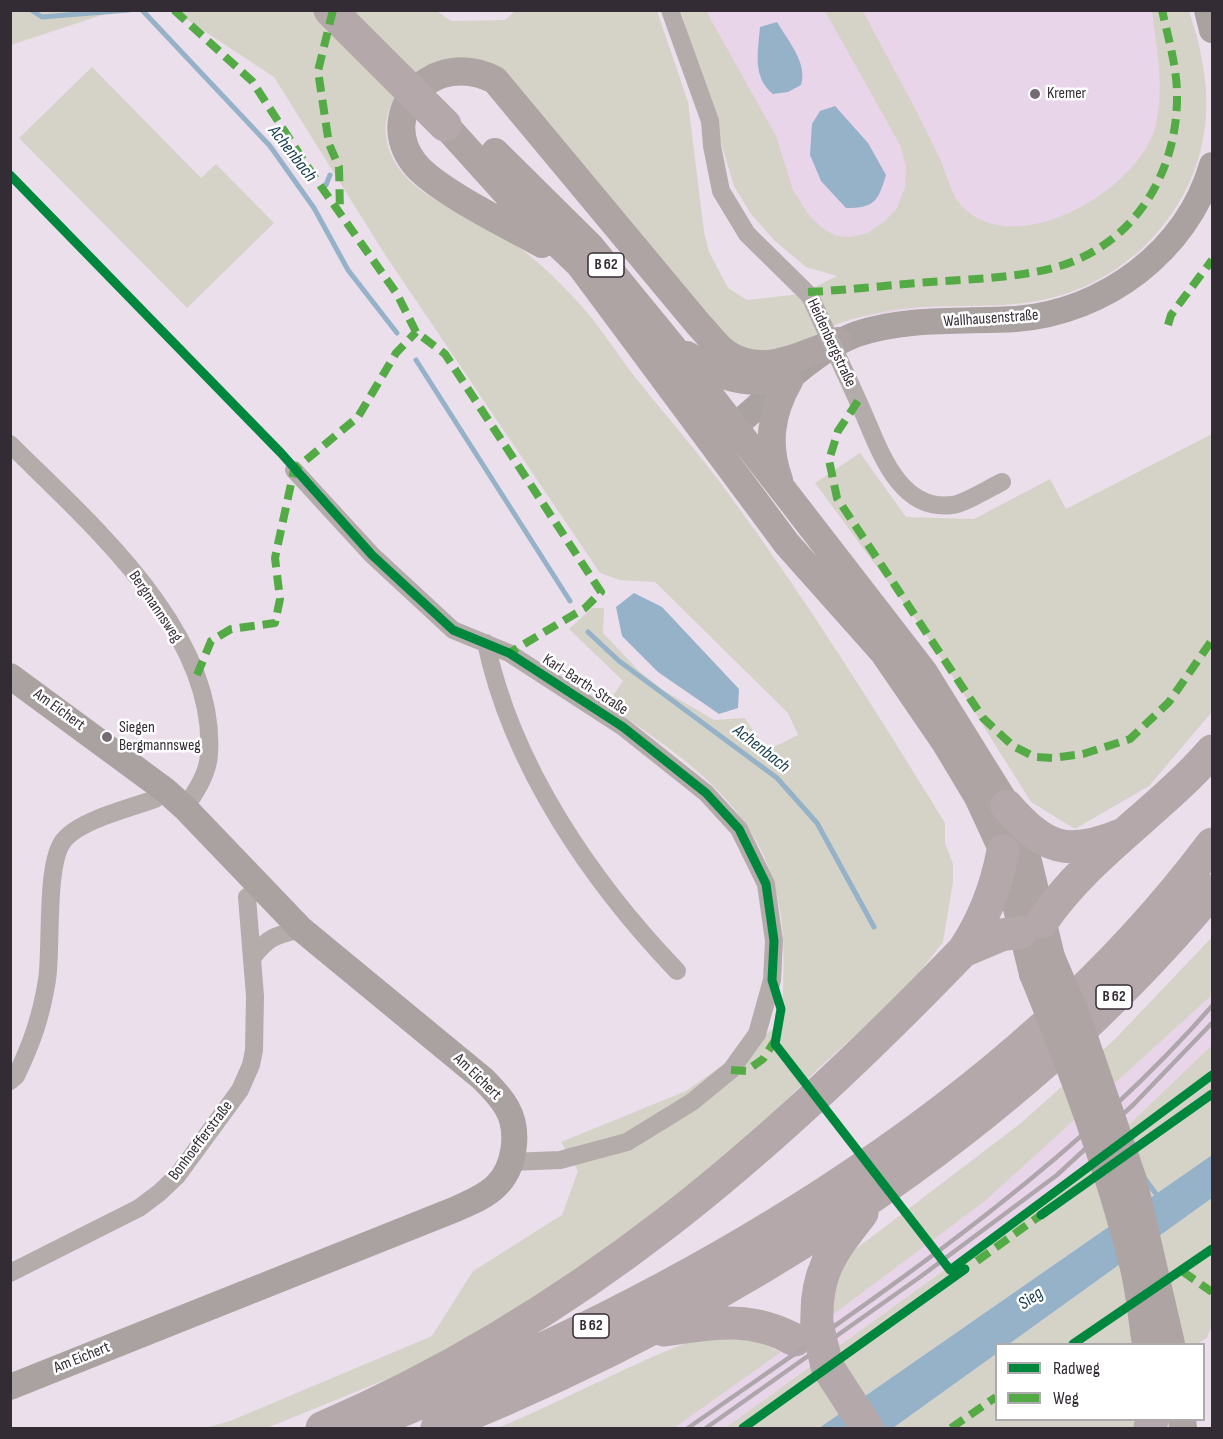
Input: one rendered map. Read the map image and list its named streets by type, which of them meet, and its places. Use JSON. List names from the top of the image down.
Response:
{
  "streets": {
    "highway": ["B 62"],
    "street": [
      "Wallhausenstraße",
      "Heidenbergstraße",
      "Bergmannsweg",
      "Karl-Barth-Straße",
      "Am Eichert",
      "Bonhoefferstraße"
    ]
  },
  "crossings": [
    ["B 62", "Wallhausenstraße"],
    ["Bergmannsweg", "Am Eichert"],
    ["Karl-Barth-Straße", "Am Eichert"],
    ["Am Eichert", "Bonhoefferstraße"]
  ],
  "water": ["Achenbach", "Sieg"],
  "places": ["Kremer", "Siegen Bergmannsweg"],
  "legend": ["Radweg", "Weg"]
}
